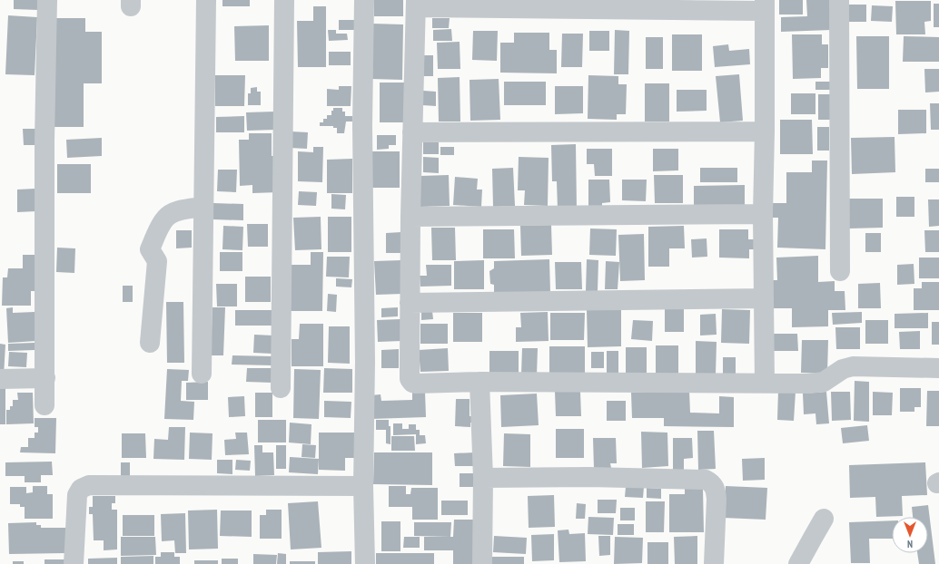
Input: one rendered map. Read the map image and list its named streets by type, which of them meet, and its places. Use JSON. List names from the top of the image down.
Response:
{
  "north": "bottom"
}
